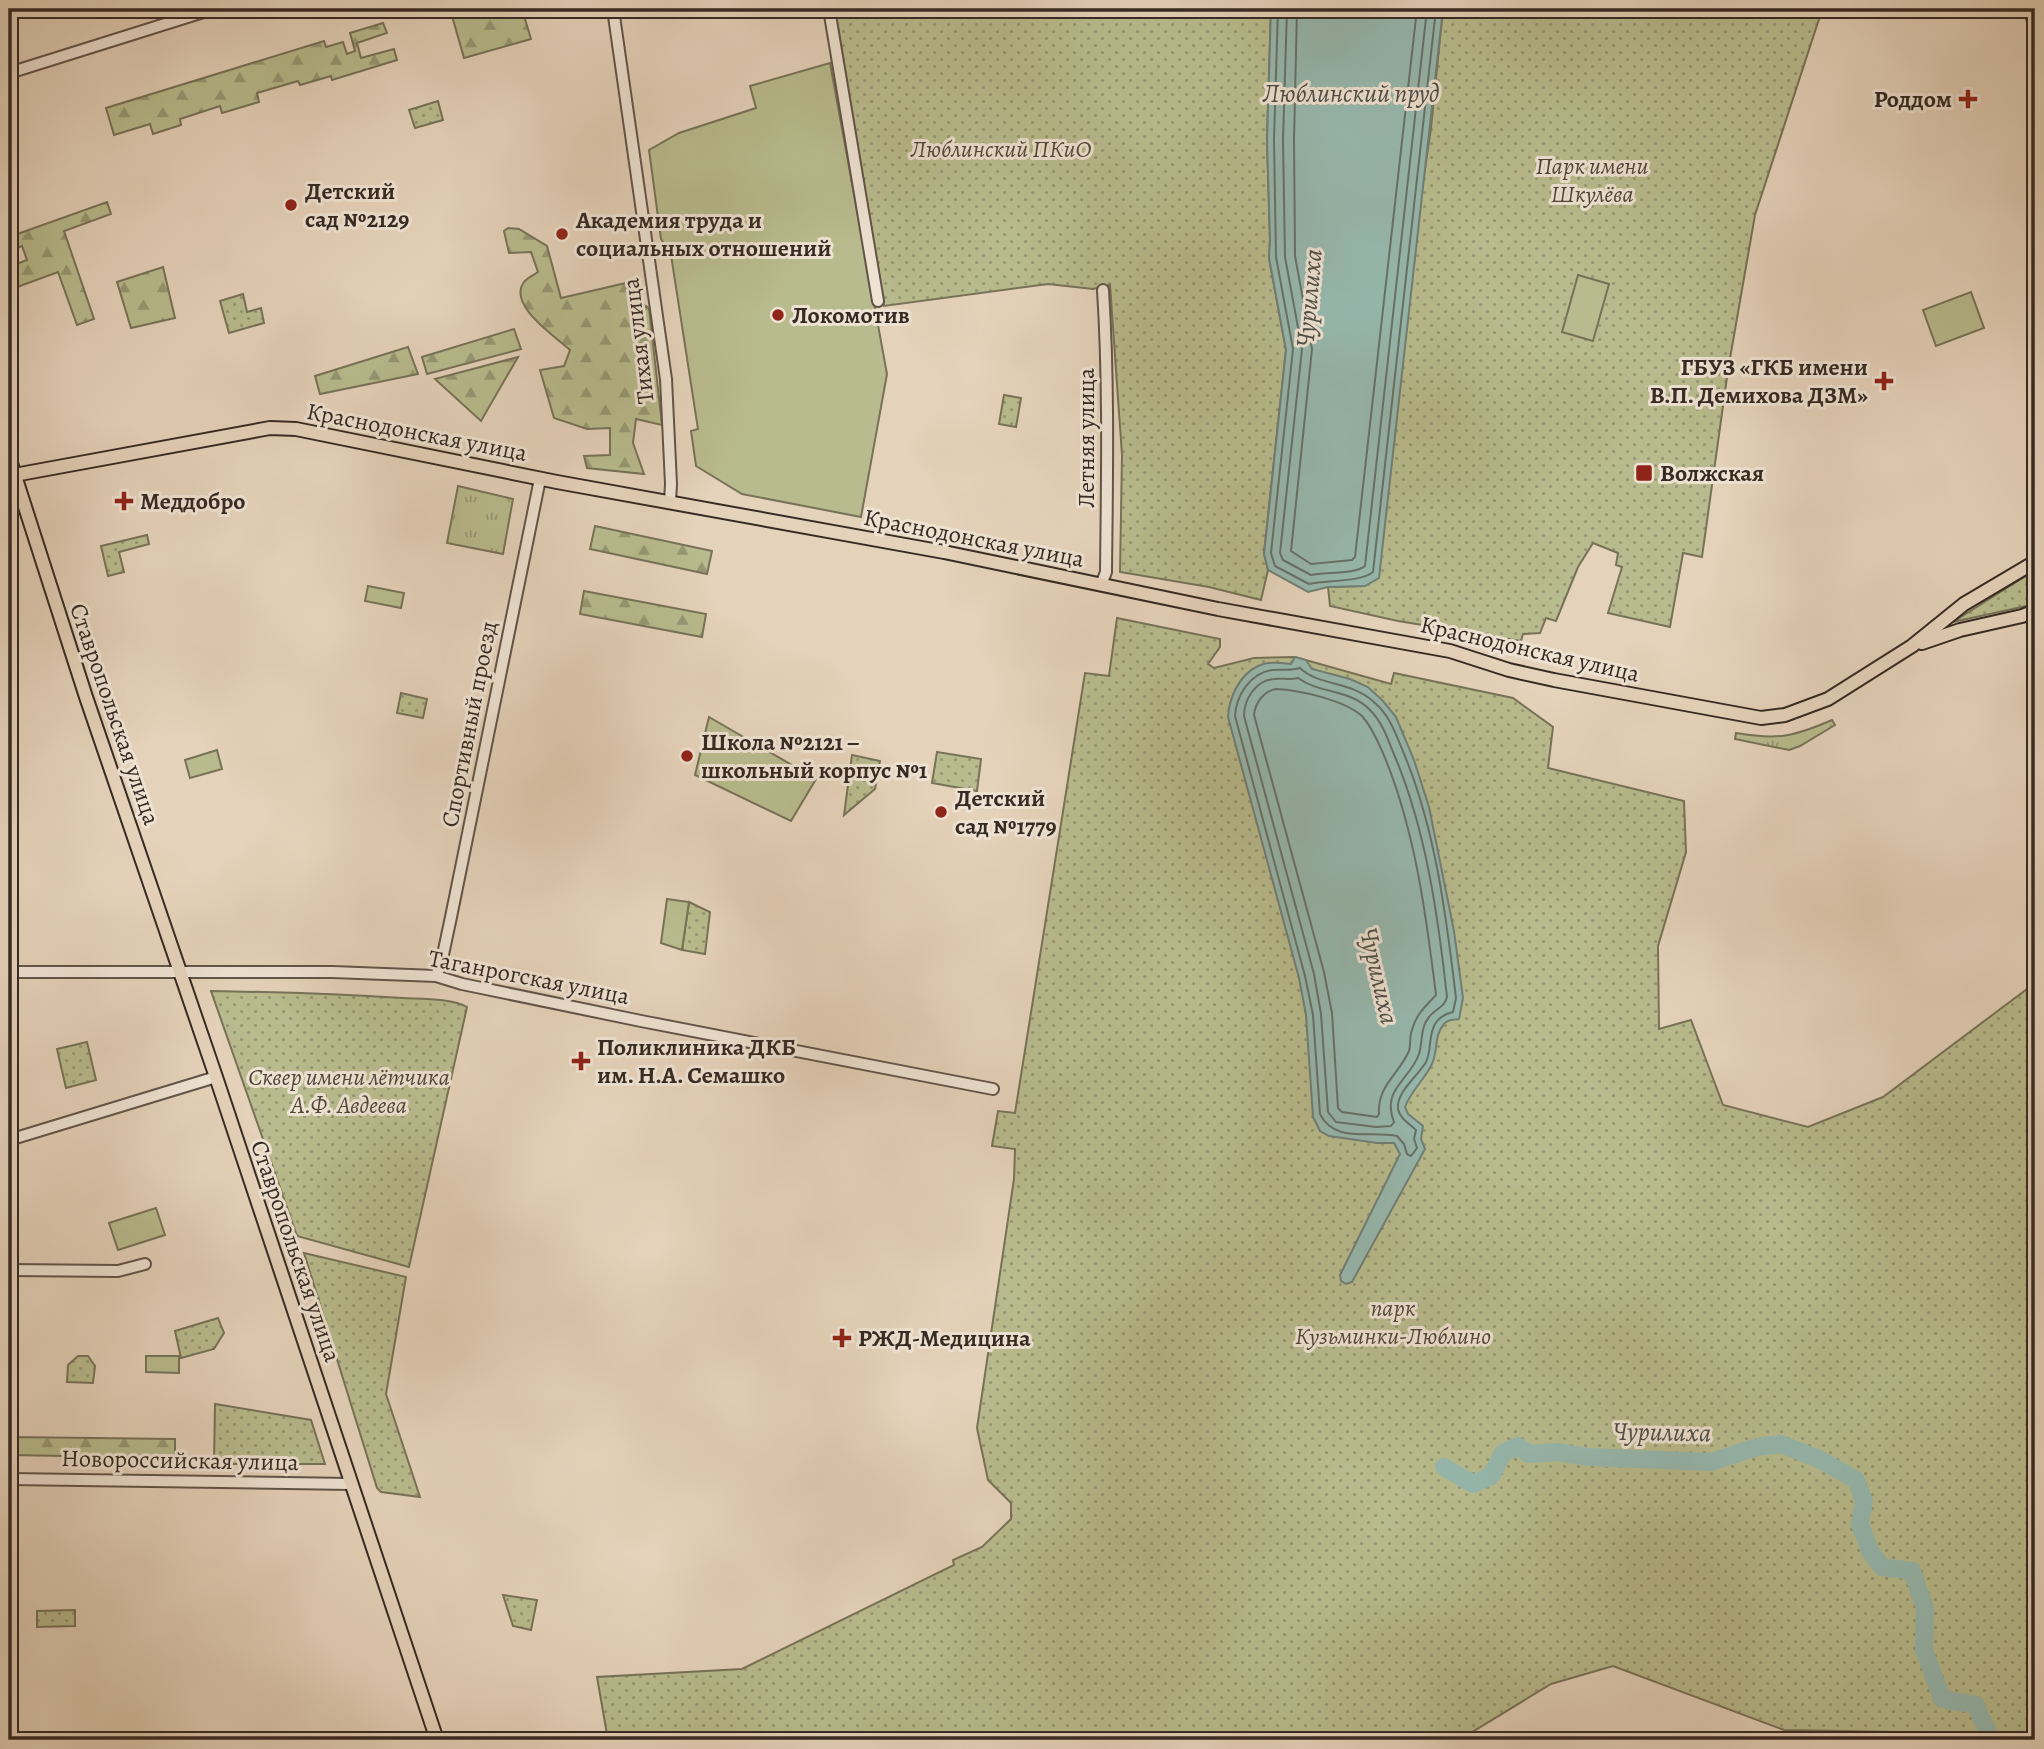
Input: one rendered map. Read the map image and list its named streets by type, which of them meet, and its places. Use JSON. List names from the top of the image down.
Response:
{
  "streets": {
    "main road": ["Краснодонская улица", "Ставропольская улица"],
    "street": [
      "Тихая улица",
      "Летняя улица",
      "Спортивный проезд",
      "Таганрогская улица",
      "Новороссийская улица"
    ]
  },
  "crossings": [
    ["Тихая улица", "Краснодонская улица"],
    ["Краснодонская улица", "Летняя улица"],
    ["Краснодонская улица", "Ставропольская улица"],
    ["Краснодонская улица", "Спортивный проезд"],
    ["Ставропольская улица", "Таганрогская улица"],
    ["Ставропольская улица", "Новороссийская улица"],
    ["Спортивный проезд", "Таганрогская улица"]
  ],
  "water": ["Люблинский пруд", "Чурилиха"],
  "parks": [
    "Люблинский ПКиО",
    "Парк имени Шкулёва",
    "Сквер имени лётчика А.Ф. Авдеева",
    "парк Кузьминки-Люблино"
  ],
  "places": {
    "health": [
      "Роддом",
      "ГБУЗ «ГКБ имени В.П. Демихова ДЗМ»",
      "Меддобро",
      "Поликлиника ДКБ им. Н.А. Семашко",
      "РЖД-Медицина"
    ],
    "other": [
      "Детский сад №2129",
      "Академия труда и социальных отношений",
      "Локомотив",
      "Школа №2121 – школьный корпус №1",
      "Детский сад №1779"
    ],
    "transit": ["Волжская"]
  }
}
